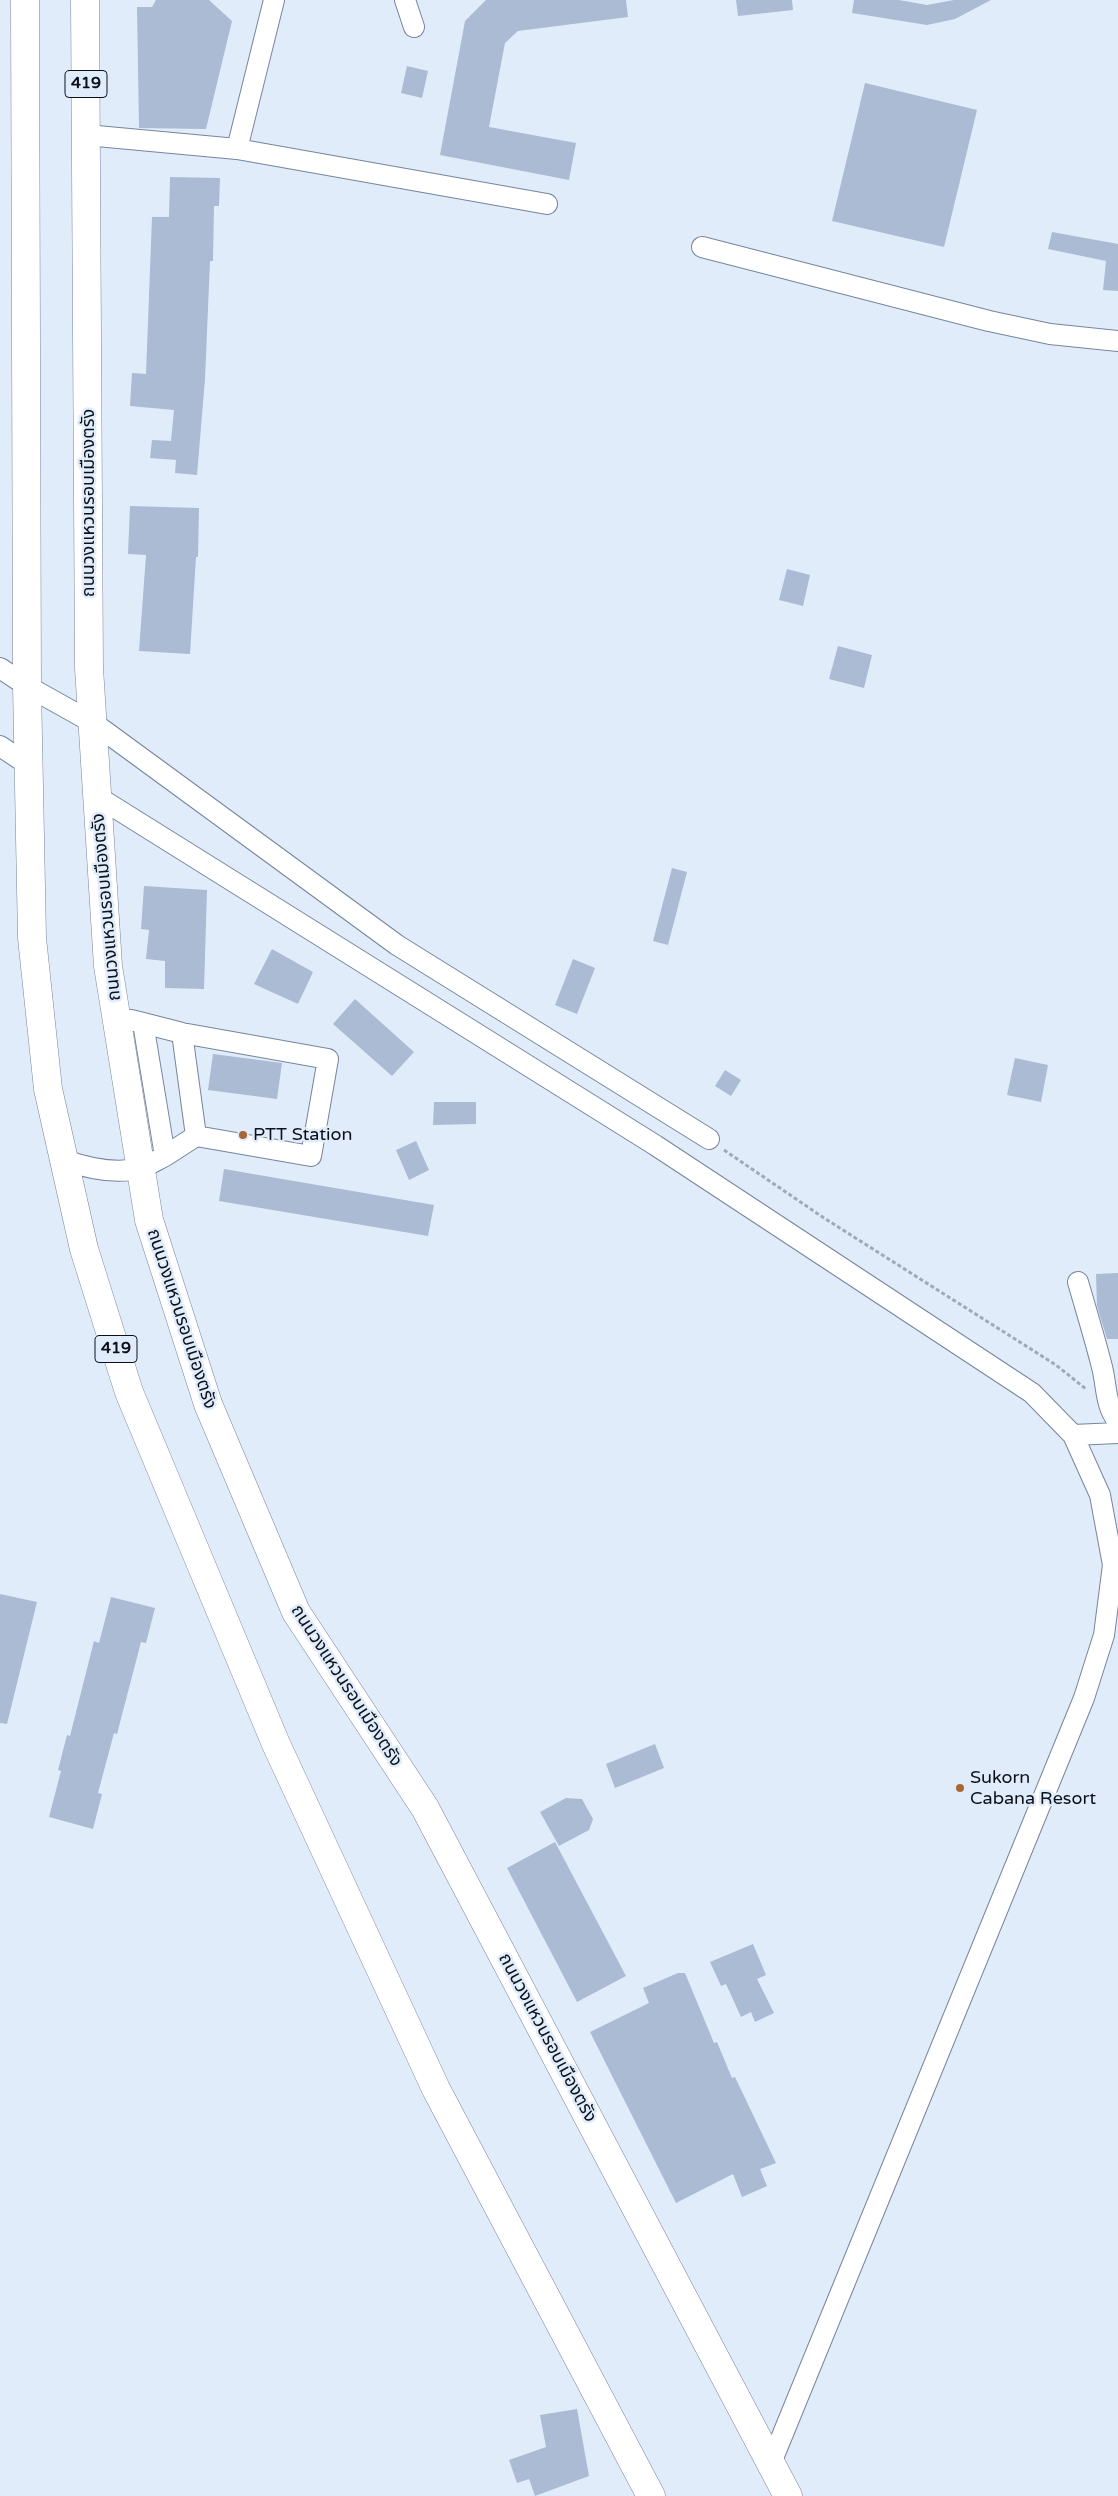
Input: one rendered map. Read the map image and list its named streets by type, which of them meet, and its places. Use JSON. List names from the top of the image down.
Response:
{
  "streets": {
    "highway": ["419", "ถนนวงแหวนรอบเมืองตรัง"]
  },
  "places": ["PTT Station", "Sukorn Cabana Resort"]
}
